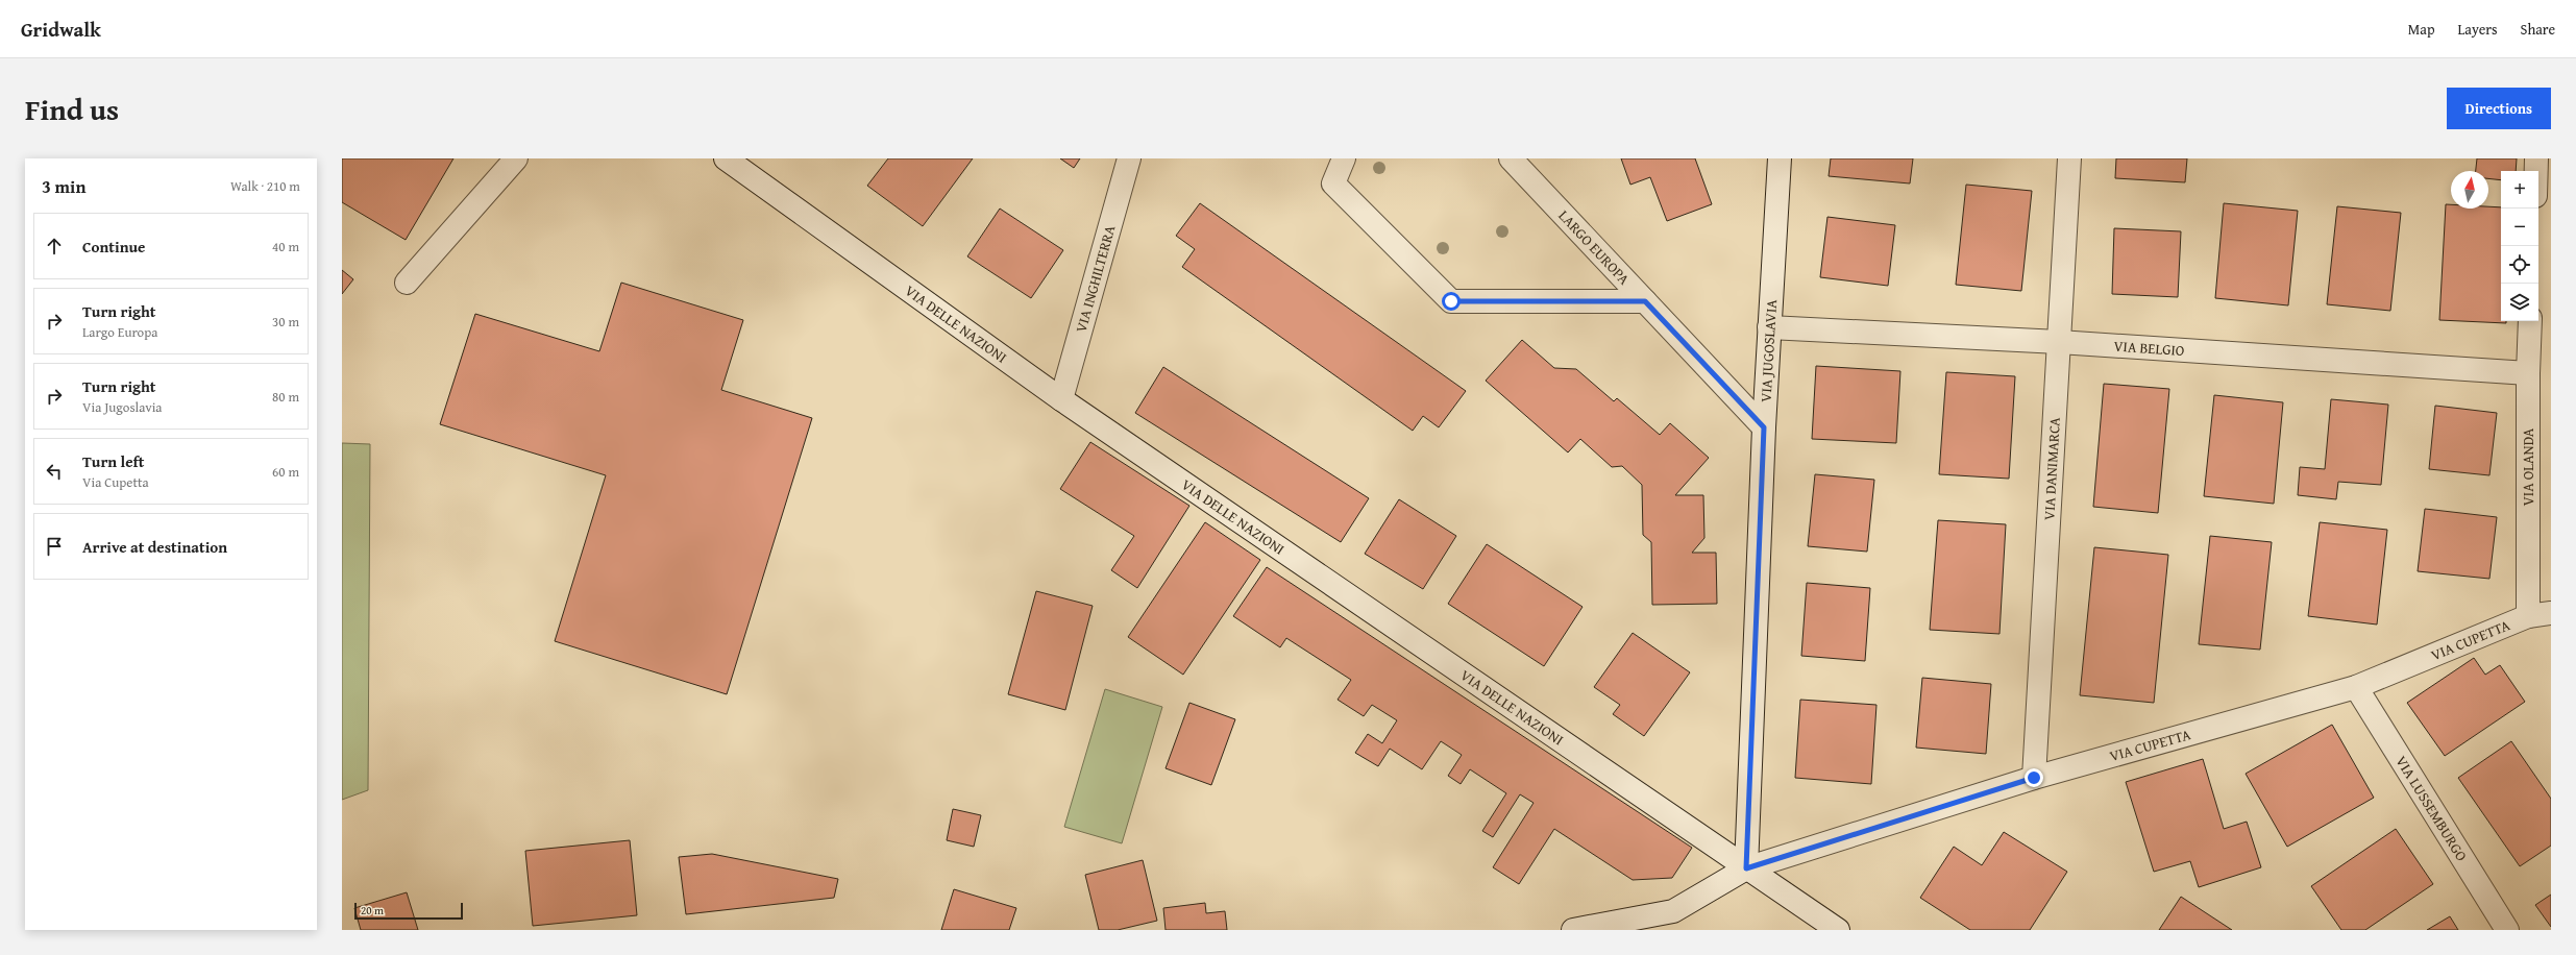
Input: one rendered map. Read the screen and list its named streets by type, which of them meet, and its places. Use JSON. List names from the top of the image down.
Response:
{
  "streets": {
    "street": [
      "LARGO EUROPA",
      "VIA INGHILTERRA",
      "VIA DELLE NAZIONI",
      "VIA BELGIO",
      "VIA JUGOSLAVIA",
      "VIA OLANDA",
      "VIA DANIMARCA",
      "VIA CUPETTA",
      "VIA LUSSEMBURGO"
    ]
  },
  "crossings": [
    ["LARGO EUROPA", "VIA JUGOSLAVIA"],
    ["VIA INGHILTERRA", "VIA DELLE NAZIONI"],
    ["VIA DELLE NAZIONI", "VIA JUGOSLAVIA"],
    ["VIA DELLE NAZIONI", "VIA CUPETTA"],
    ["VIA BELGIO", "VIA JUGOSLAVIA"],
    ["VIA BELGIO", "VIA OLANDA"],
    ["VIA BELGIO", "VIA DANIMARCA"],
    ["VIA JUGOSLAVIA", "VIA CUPETTA"],
    ["VIA OLANDA", "VIA CUPETTA"],
    ["VIA DANIMARCA", "VIA CUPETTA"],
    ["VIA CUPETTA", "VIA LUSSEMBURGO"]
  ],
  "scale_bar": "20 m",
  "north": "top",
  "page": {
    "header": "Gridwalk",
    "nav": ["Map", "Layers", "Share"],
    "title": "Find us",
    "buttons": "Directions",
    "heading": ["3 min", "Walk · 210 m"],
    "map_buttons": ["+", "−"],
    "list": [
      ["Continue", "40 m"],
      ["Turn right", "Largo Europa", "30 m"],
      ["Turn right", "Via Jugoslavia", "80 m"],
      ["Turn left", "Via Cupetta", "60 m"],
      "Arrive at destination"
    ],
    "scale": "20 m"
  }
}
